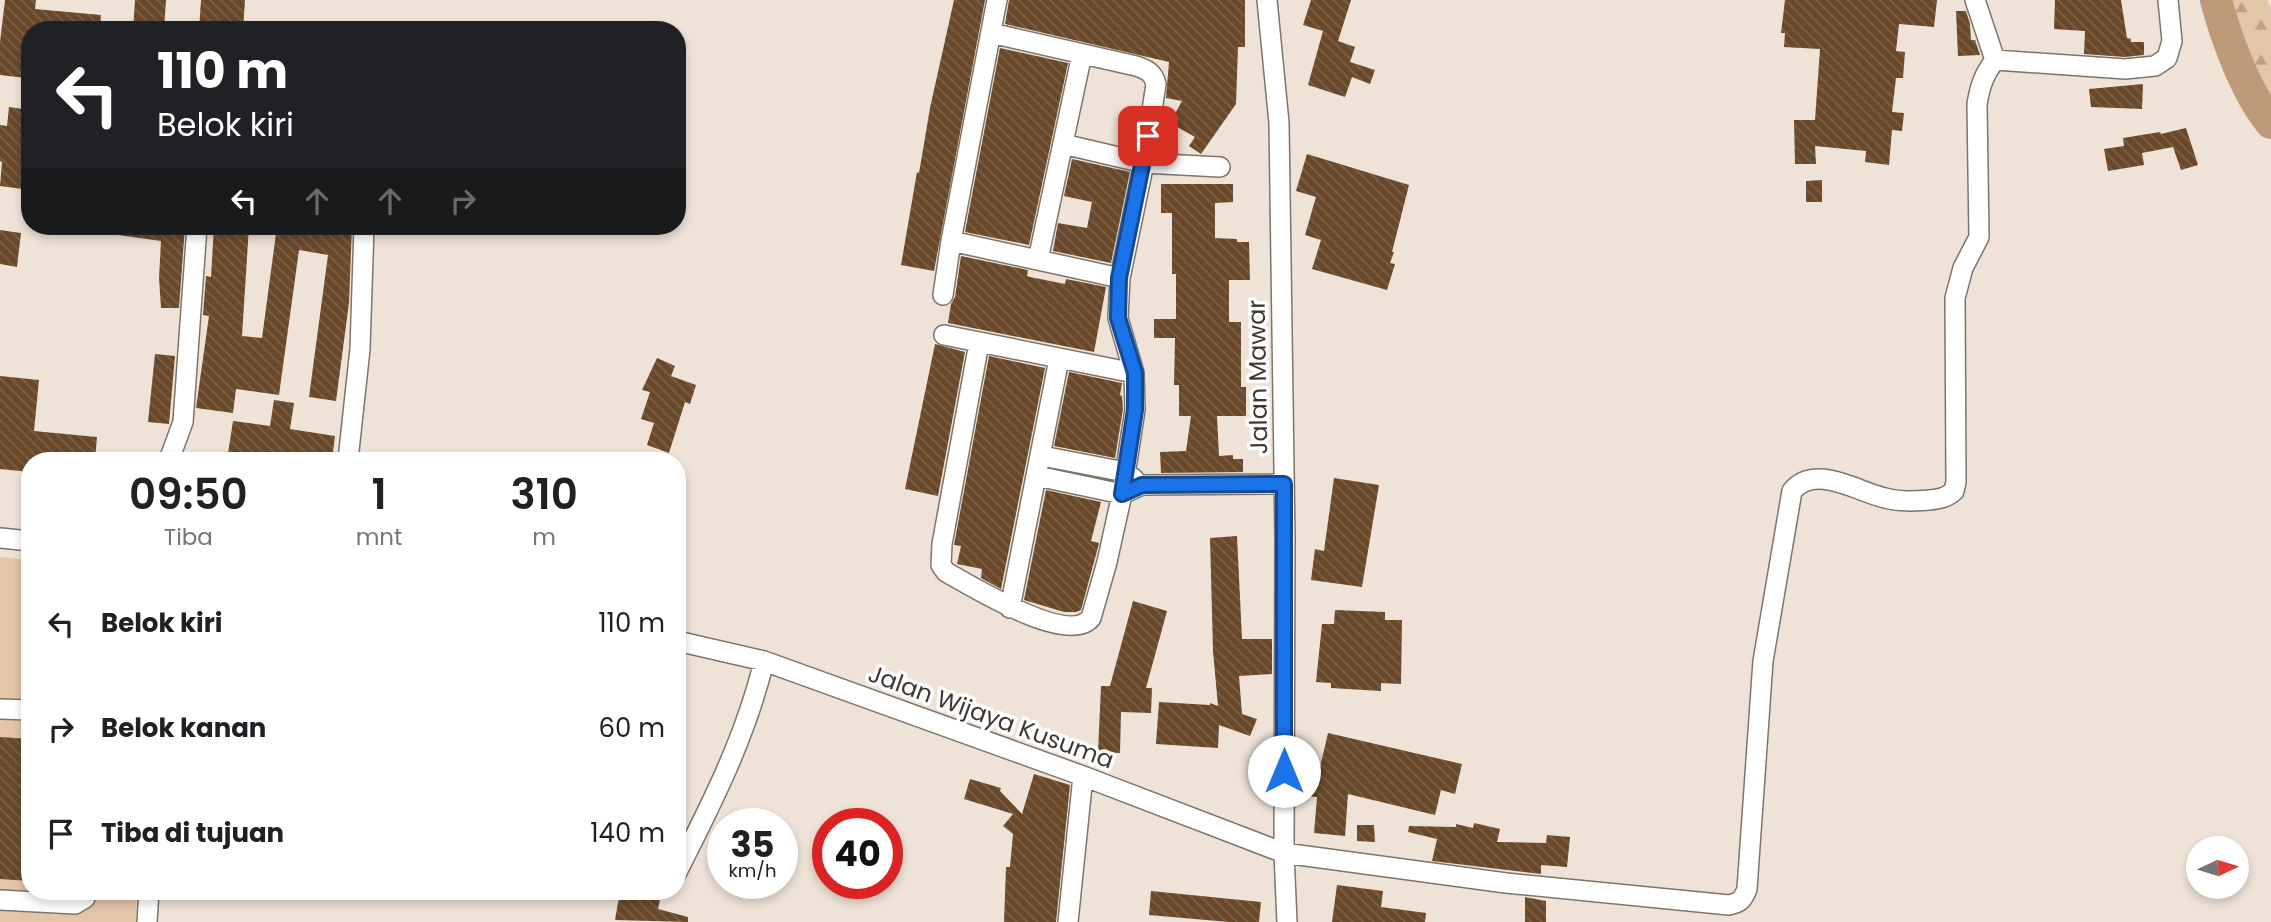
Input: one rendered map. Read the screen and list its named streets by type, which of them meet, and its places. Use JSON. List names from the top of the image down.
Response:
{
  "streets": {
    "street": ["Jalan Mawar", "Jalan Wijaya Kusuma"]
  },
  "crossings": [
    ["Jalan Mawar", "Jalan Wijaya Kusuma"]
  ],
  "north": "right",
  "page": {
    "turn": ["110 m", "Belok kiri"],
    "eta": [
      "09:50",
      "Tiba",
      "1",
      "mnt",
      "310",
      "m"
    ],
    "list": [
      {
        "name": "Belok kiri",
        "value": "110 m"
      },
      {
        "name": "Belok kanan",
        "value": "60 m"
      },
      {
        "name": "Tiba di tujuan",
        "value": "140 m"
      }
    ],
    "speed": "35 km/h",
    "limit": "40"
  }
}
